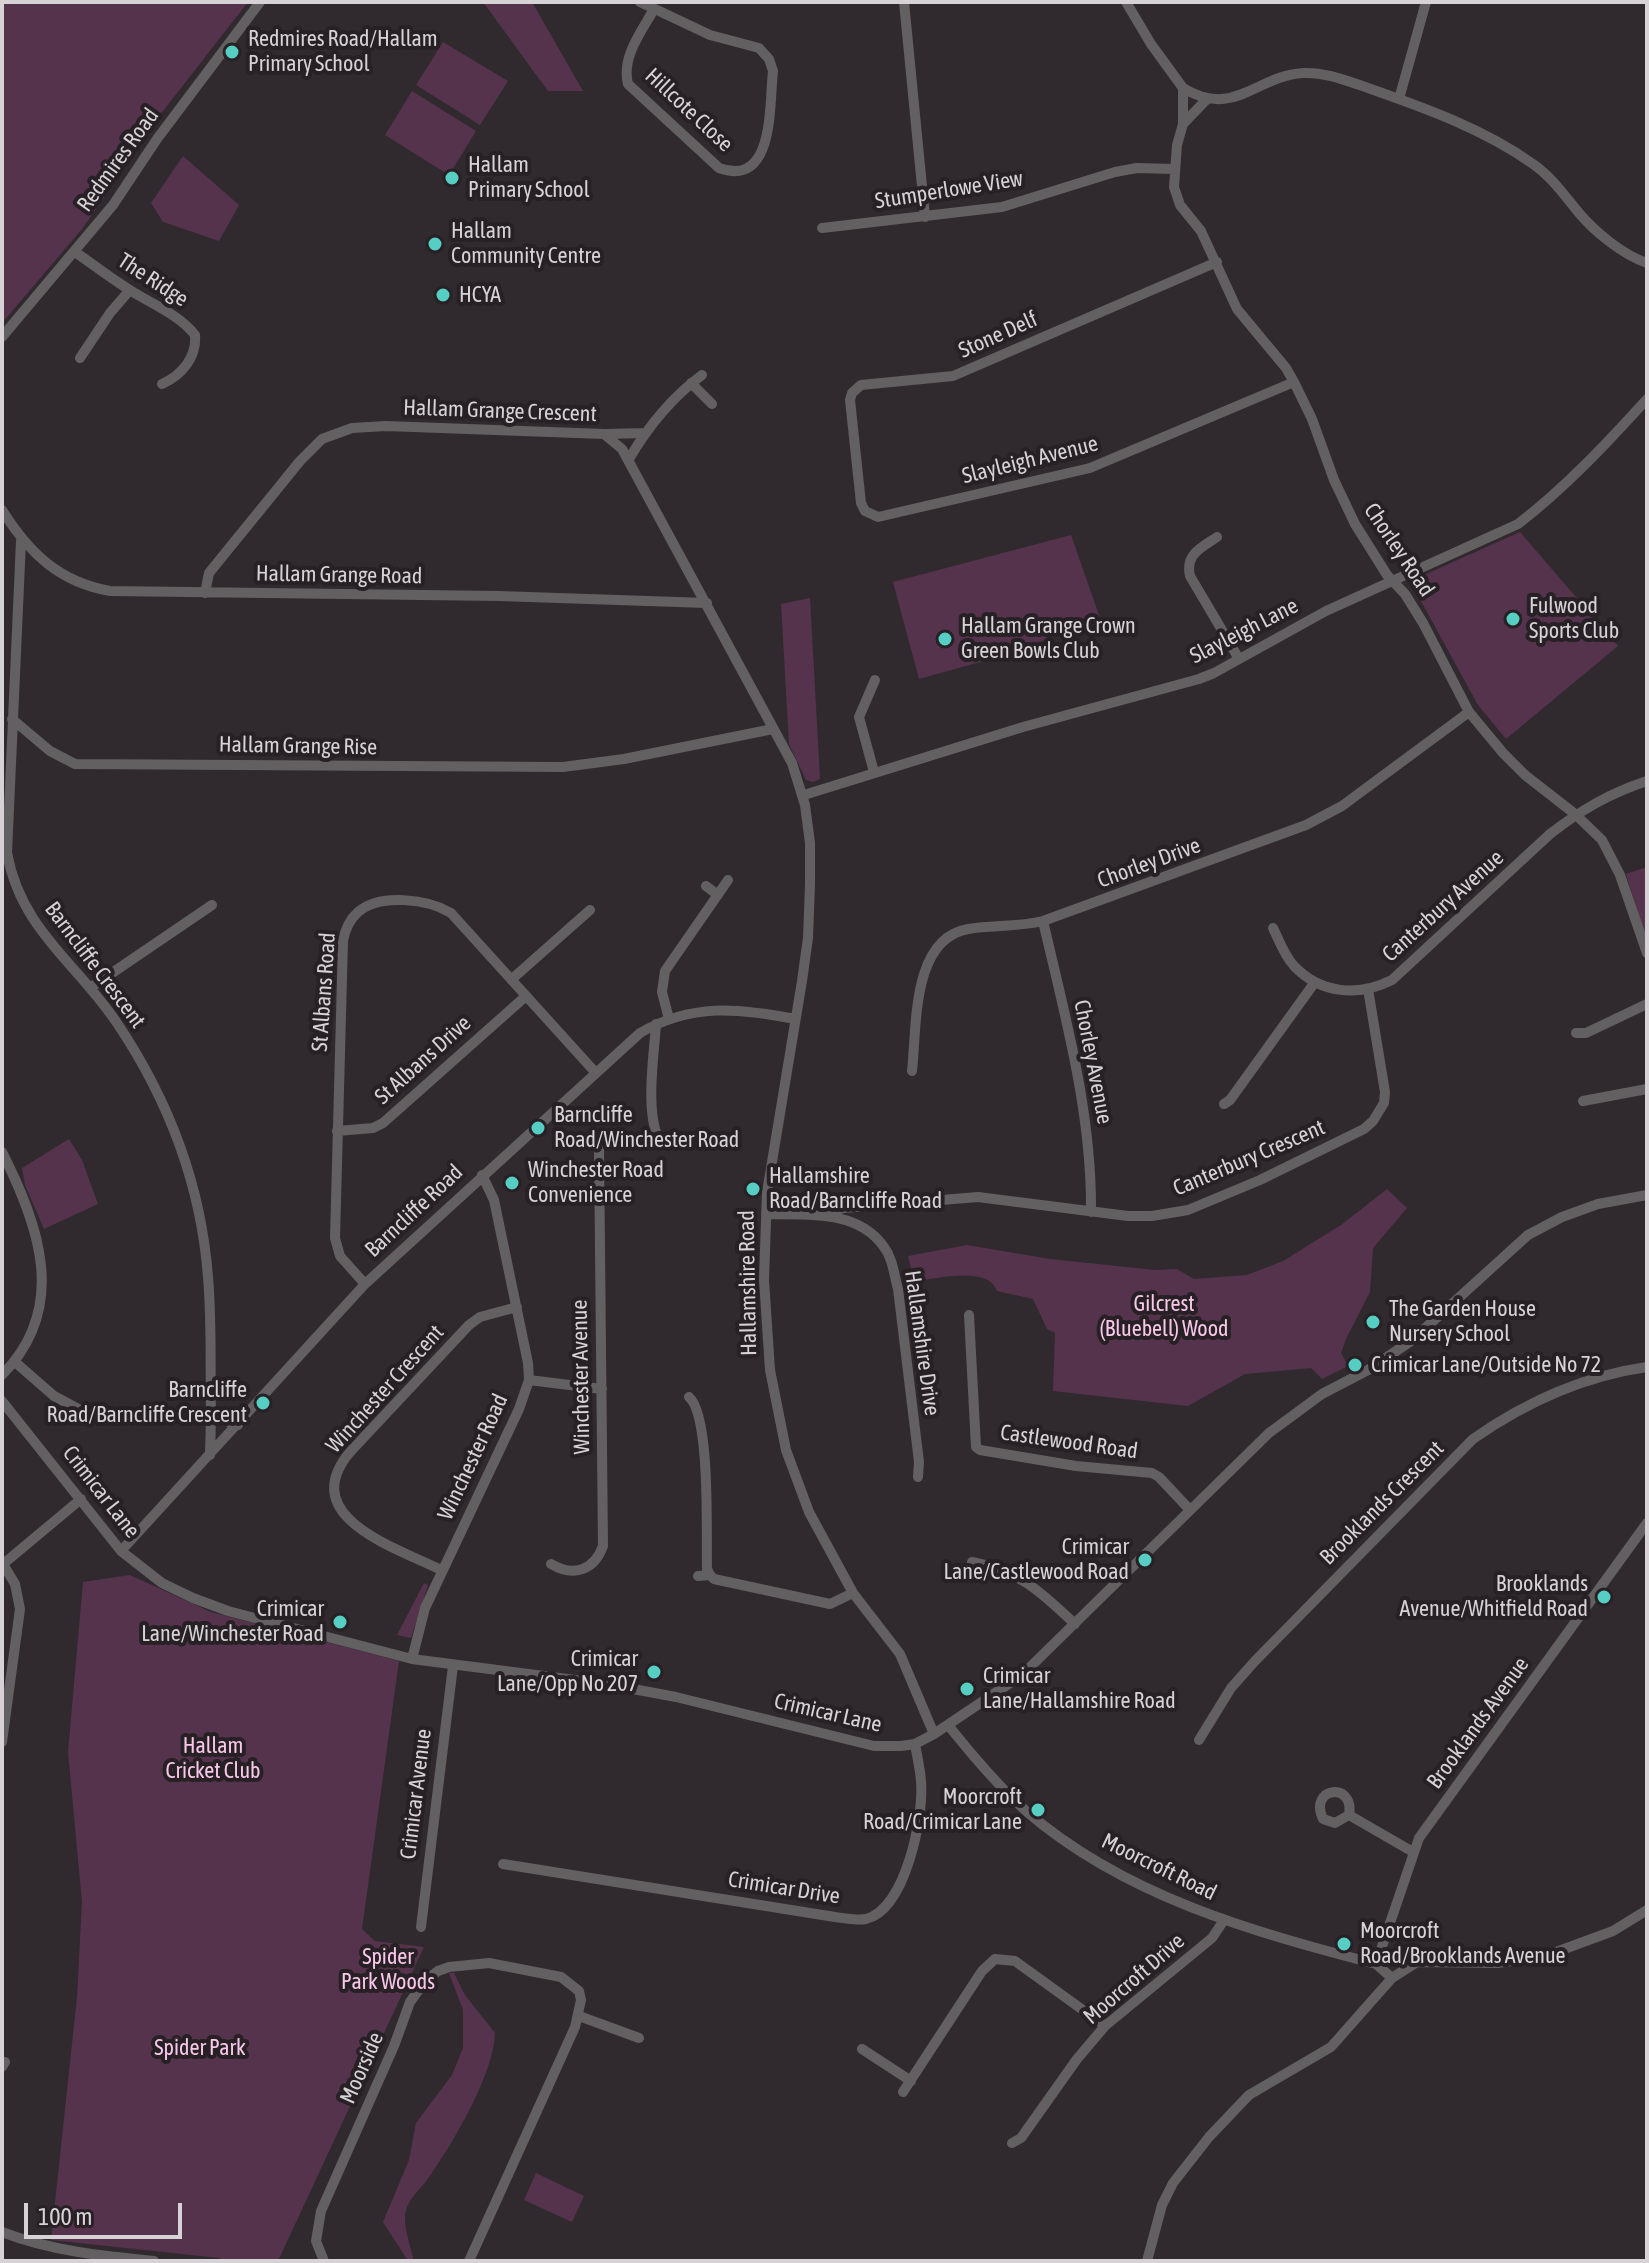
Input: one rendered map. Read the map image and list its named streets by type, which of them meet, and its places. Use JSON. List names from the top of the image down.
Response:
{
  "streets": {
    "street": [
      "Hillcote Close",
      "Redmires Road",
      "Stumperlowe View",
      "The Ridge",
      "Stone Delf",
      "Hallam Grange Crescent",
      "Slayleigh Avenue",
      "Chorley Road",
      "Hallam Grange Road",
      "Slayleigh Lane",
      "Hallam Grange Rise",
      "Chorley Drive",
      "Canterbury Avenue",
      "Barncliffe Crescent",
      "St Albans Road",
      "St Albans Drive",
      "Chorley Avenue",
      "Canterbury Crescent",
      "Barncliffe Road",
      "Hallamshire Road",
      "Hallamshire Drive",
      "Winchester Avenue",
      "Winchester Crescent",
      "Castlewood Road",
      "Winchester Road",
      "Crimicar Lane",
      "Brooklands Crescent",
      "Brooklands Avenue",
      "Crimicar Avenue",
      "Moorcroft Road",
      "Crimicar Drive",
      "Moorcroft Drive",
      "Moorside"
    ]
  },
  "crossings": [
    ["Redmires Road", "The Ridge"],
    ["Stumperlowe View", "Chorley Road"],
    ["Stone Delf", "Slayleigh Avenue"],
    ["Stone Delf", "Chorley Road"],
    ["Hallam Grange Crescent", "Hallam Grange Road"],
    ["Hallam Grange Crescent", "Slayleigh Lane"],
    ["Hallam Grange Crescent", "Hallam Grange Rise"],
    ["Hallam Grange Crescent", "Hallamshire Road"],
    ["Slayleigh Avenue", "Chorley Road"],
    ["Chorley Road", "Slayleigh Lane"],
    ["Chorley Road", "Chorley Drive"],
    ["Chorley Road", "Canterbury Avenue"],
    ["Slayleigh Lane", "Hallamshire Road"],
    ["Hallam Grange Rise", "Barncliffe Crescent"],
    ["Chorley Drive", "Chorley Avenue"],
    ["Canterbury Avenue", "Canterbury Crescent"],
    ["Barncliffe Crescent", "Barncliffe Road"],
    ["St Albans Road", "St Albans Drive"],
    ["St Albans Road", "Barncliffe Road"],
    ["Chorley Avenue", "Canterbury Crescent"],
    ["Canterbury Crescent", "Hallamshire Drive"],
    ["Barncliffe Road", "Hallamshire Road"],
    ["Barncliffe Road", "Winchester Road"],
    ["Barncliffe Road", "Crimicar Lane"],
    ["Hallamshire Road", "Hallamshire Drive"],
    ["Hallamshire Road", "Crimicar Lane"],
    ["Winchester Crescent", "Winchester Road"],
    ["Castlewood Road", "Crimicar Lane"],
    ["Winchester Road", "Crimicar Lane"],
    ["Crimicar Lane", "Crimicar Avenue"],
    ["Crimicar Lane", "Moorcroft Road"],
    ["Crimicar Lane", "Crimicar Drive"],
    ["Brooklands Avenue", "Moorcroft Road"],
    ["Moorcroft Road", "Moorcroft Drive"]
  ],
  "parks": [
    "Gilcrest (Bluebell) Wood",
    "Hallam Cricket Club",
    "Spider Park Woods",
    "Spider Park"
  ],
  "places": [
    "Redmires Road/Hallam Primary School",
    "Hallam Primary School",
    "Hallam Community Centre",
    "HCYA",
    "Fulwood Sports Club",
    "Hallam Grange Crown Green Bowls Club",
    "Barncliffe Road/Winchester Road",
    "Winchester Road Convenience",
    "Hallamshire Road/Barncliffe Road",
    "The Garden House Nursery School",
    "Crimicar Lane/Outside No 72",
    "Barncliffe Road/Barncliffe Crescent",
    "Crimicar Lane/Castlewood Road",
    "Brooklands Avenue/Whitfield Road",
    "Crimicar Lane/Winchester Road",
    "Crimicar Lane/Opp No 207",
    "Crimicar Lane/Hallamshire Road",
    "Moorcroft Road/Crimicar Lane",
    "Moorcroft Road/Brooklands Avenue"
  ],
  "scale_bar": "100 m"
}
